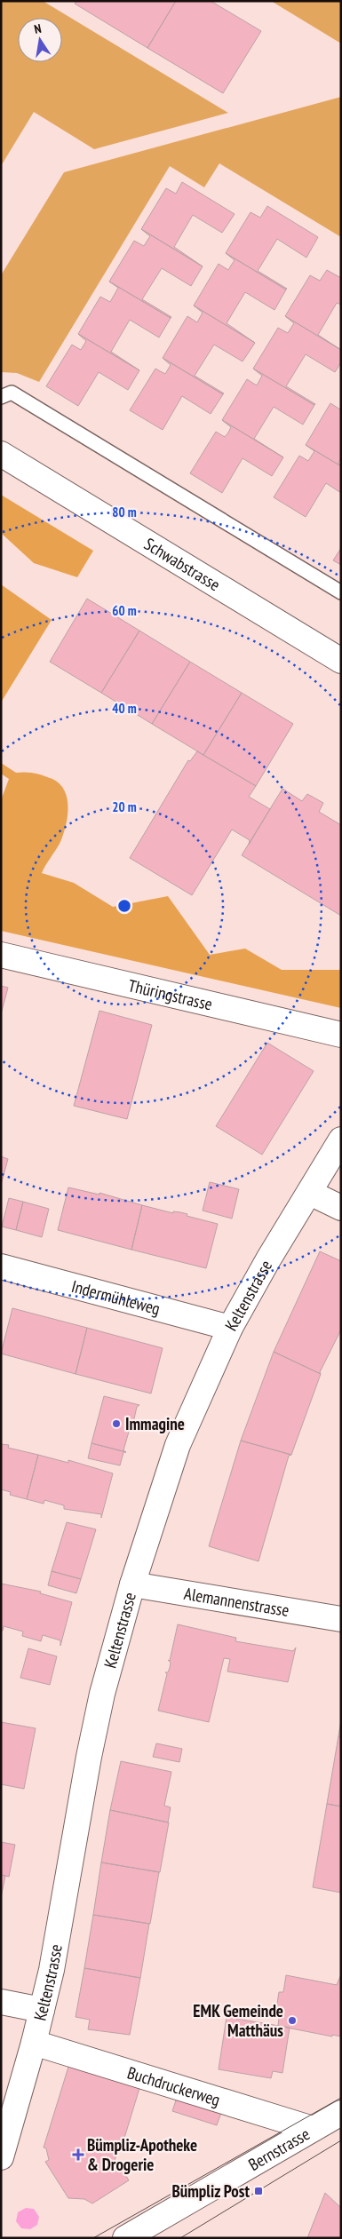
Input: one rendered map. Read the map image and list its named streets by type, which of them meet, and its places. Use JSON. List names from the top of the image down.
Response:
{
  "streets": {
    "street": [
      "Schwabstrasse",
      "Thüringstrasse",
      "Keltenstrasse",
      "Indermühleweg",
      "Alemannenstrasse",
      "Buchdruckerweg",
      "Bernstrasse"
    ]
  },
  "crossings": [
    ["Keltenstrasse", "Indermühleweg"],
    ["Keltenstrasse", "Alemannenstrasse"],
    ["Keltenstrasse", "Buchdruckerweg"],
    ["Buchdruckerweg", "Bernstrasse"]
  ],
  "places": {
    "other": ["Immagine", "EMK Gemeinde Matthäus"],
    "health": ["Bümpliz-Apotheke & Drogerie"],
    "transit": ["Bümpliz Post"]
  },
  "north": "top",
  "rings": [
    "80 m",
    "60 m",
    "40 m",
    "20 m"
  ]
}
